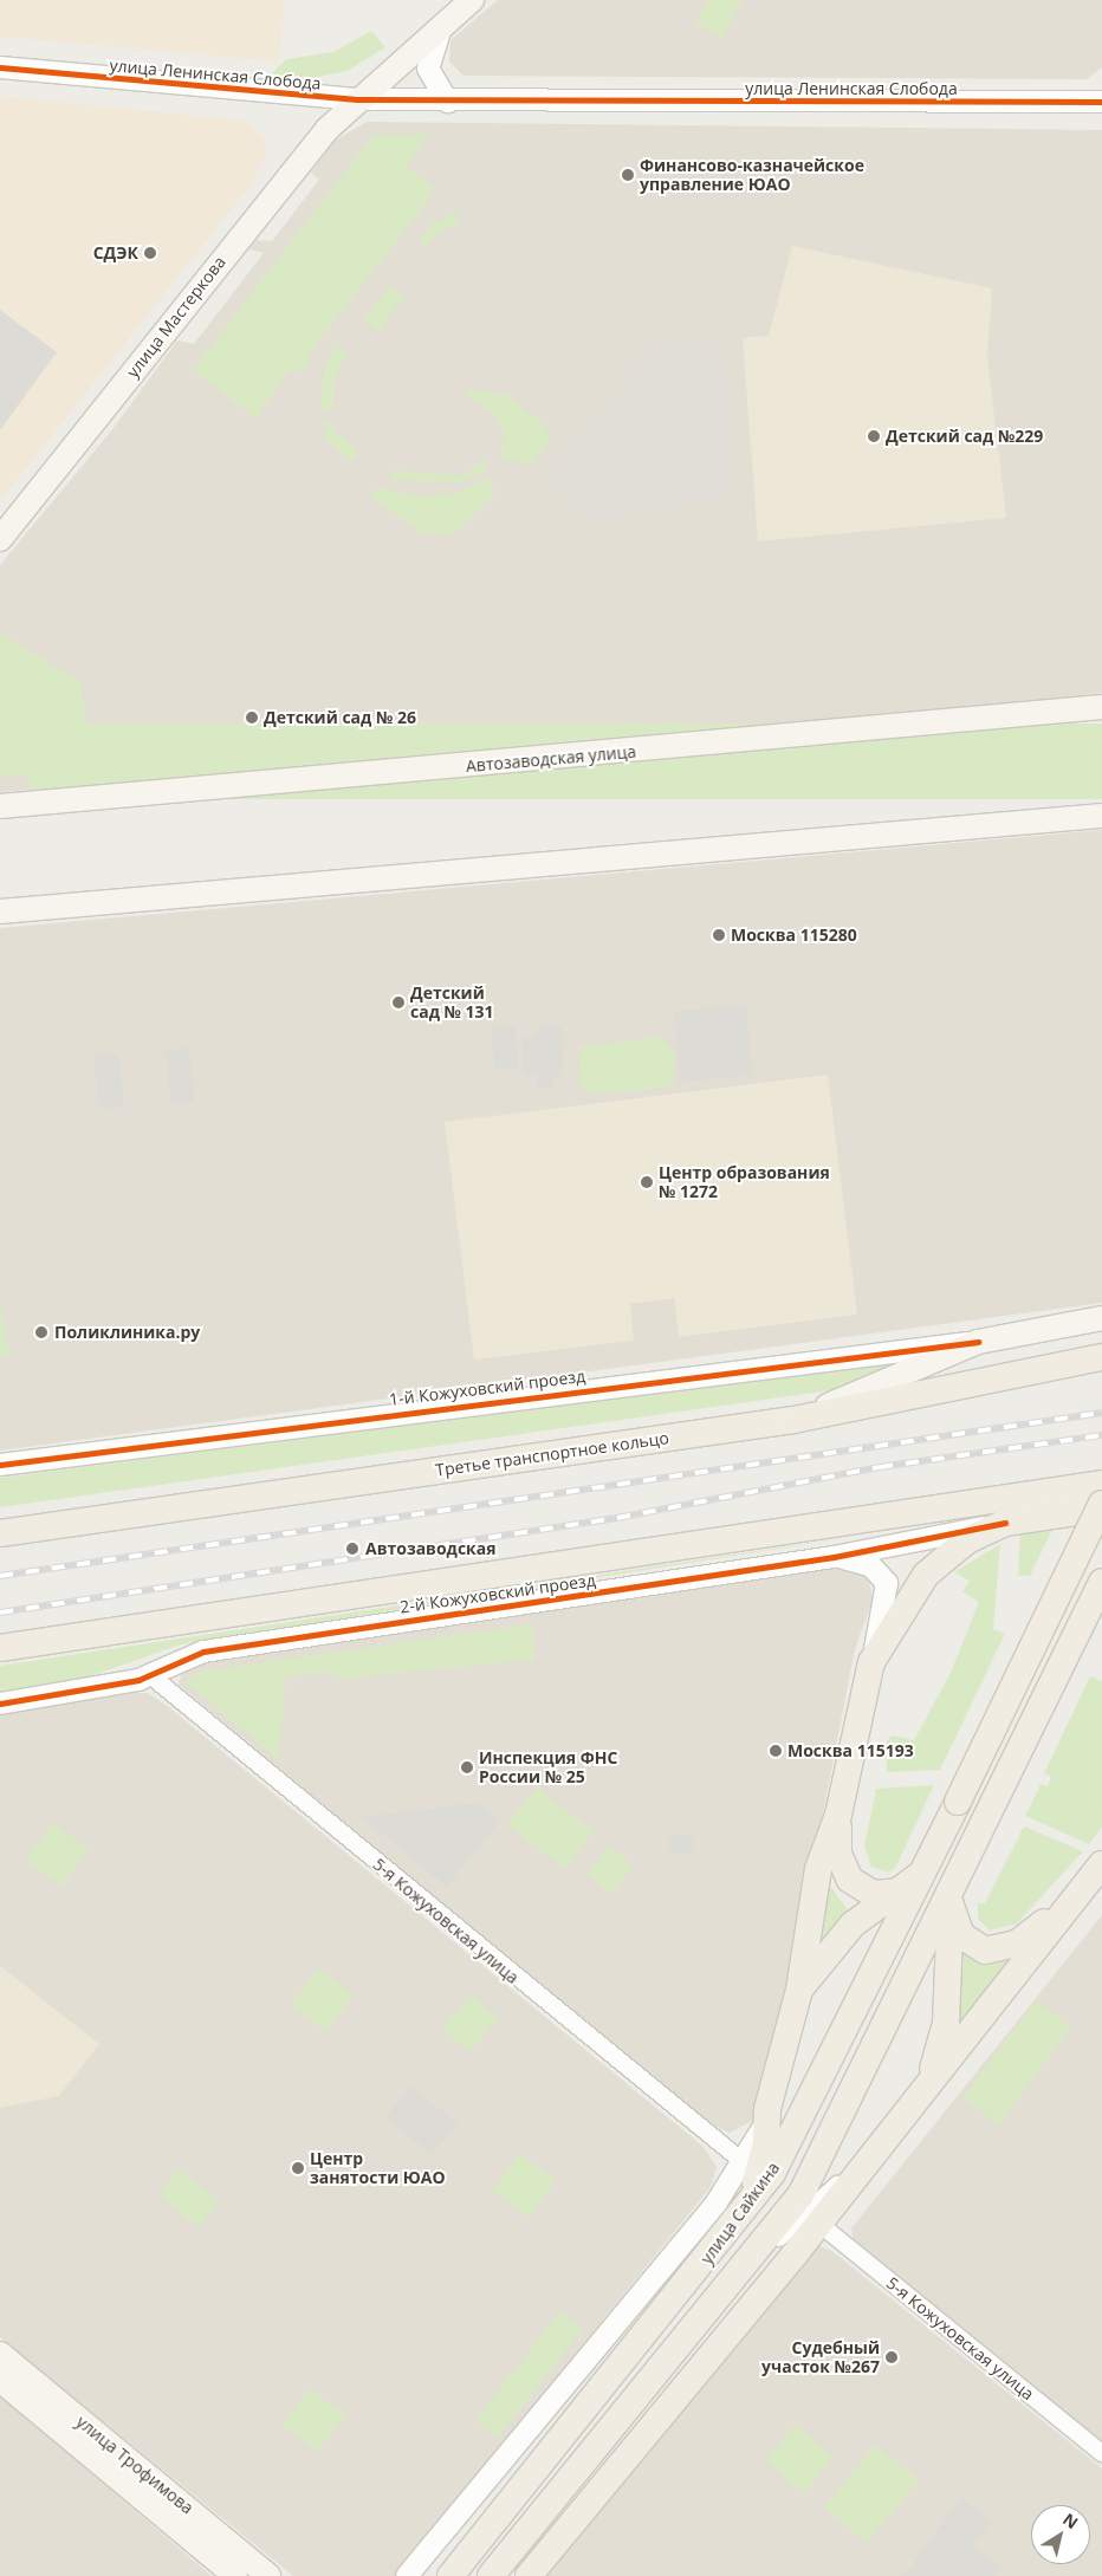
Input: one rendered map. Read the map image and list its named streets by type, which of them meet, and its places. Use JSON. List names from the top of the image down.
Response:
{
  "streets": {
    "main road": [
      "улица Мастеркова",
      "Автозаводская улица",
      "1-й Кожуховский проезд",
      "Третье транспортное кольцо",
      "2-й Кожуховский проезд",
      "улица Сайкина",
      "улица Трофимова"
    ],
    "street": ["улица Ленинская Слобода", "5-я Кожуховская улица"]
  },
  "crossings": [
    ["улица Ленинская Слобода", "улица Мастеркова"],
    ["2-й Кожуховский проезд", "5-я Кожуховская улица"]
  ],
  "places": [
    "Финансово-казначейское управление ЮАО",
    "СДЭК",
    "Детский сад №229",
    "Детский сад № 26",
    "Москва 115280",
    "Детский сад № 131",
    "Центр образования № 1272",
    "Поликлиника.ру",
    "Автозаводская",
    "Москва 115193",
    "Инспекция ФНС России № 25",
    "Центр занятости ЮАО",
    "Судебный участок №267"
  ],
  "north": "top right"
}
